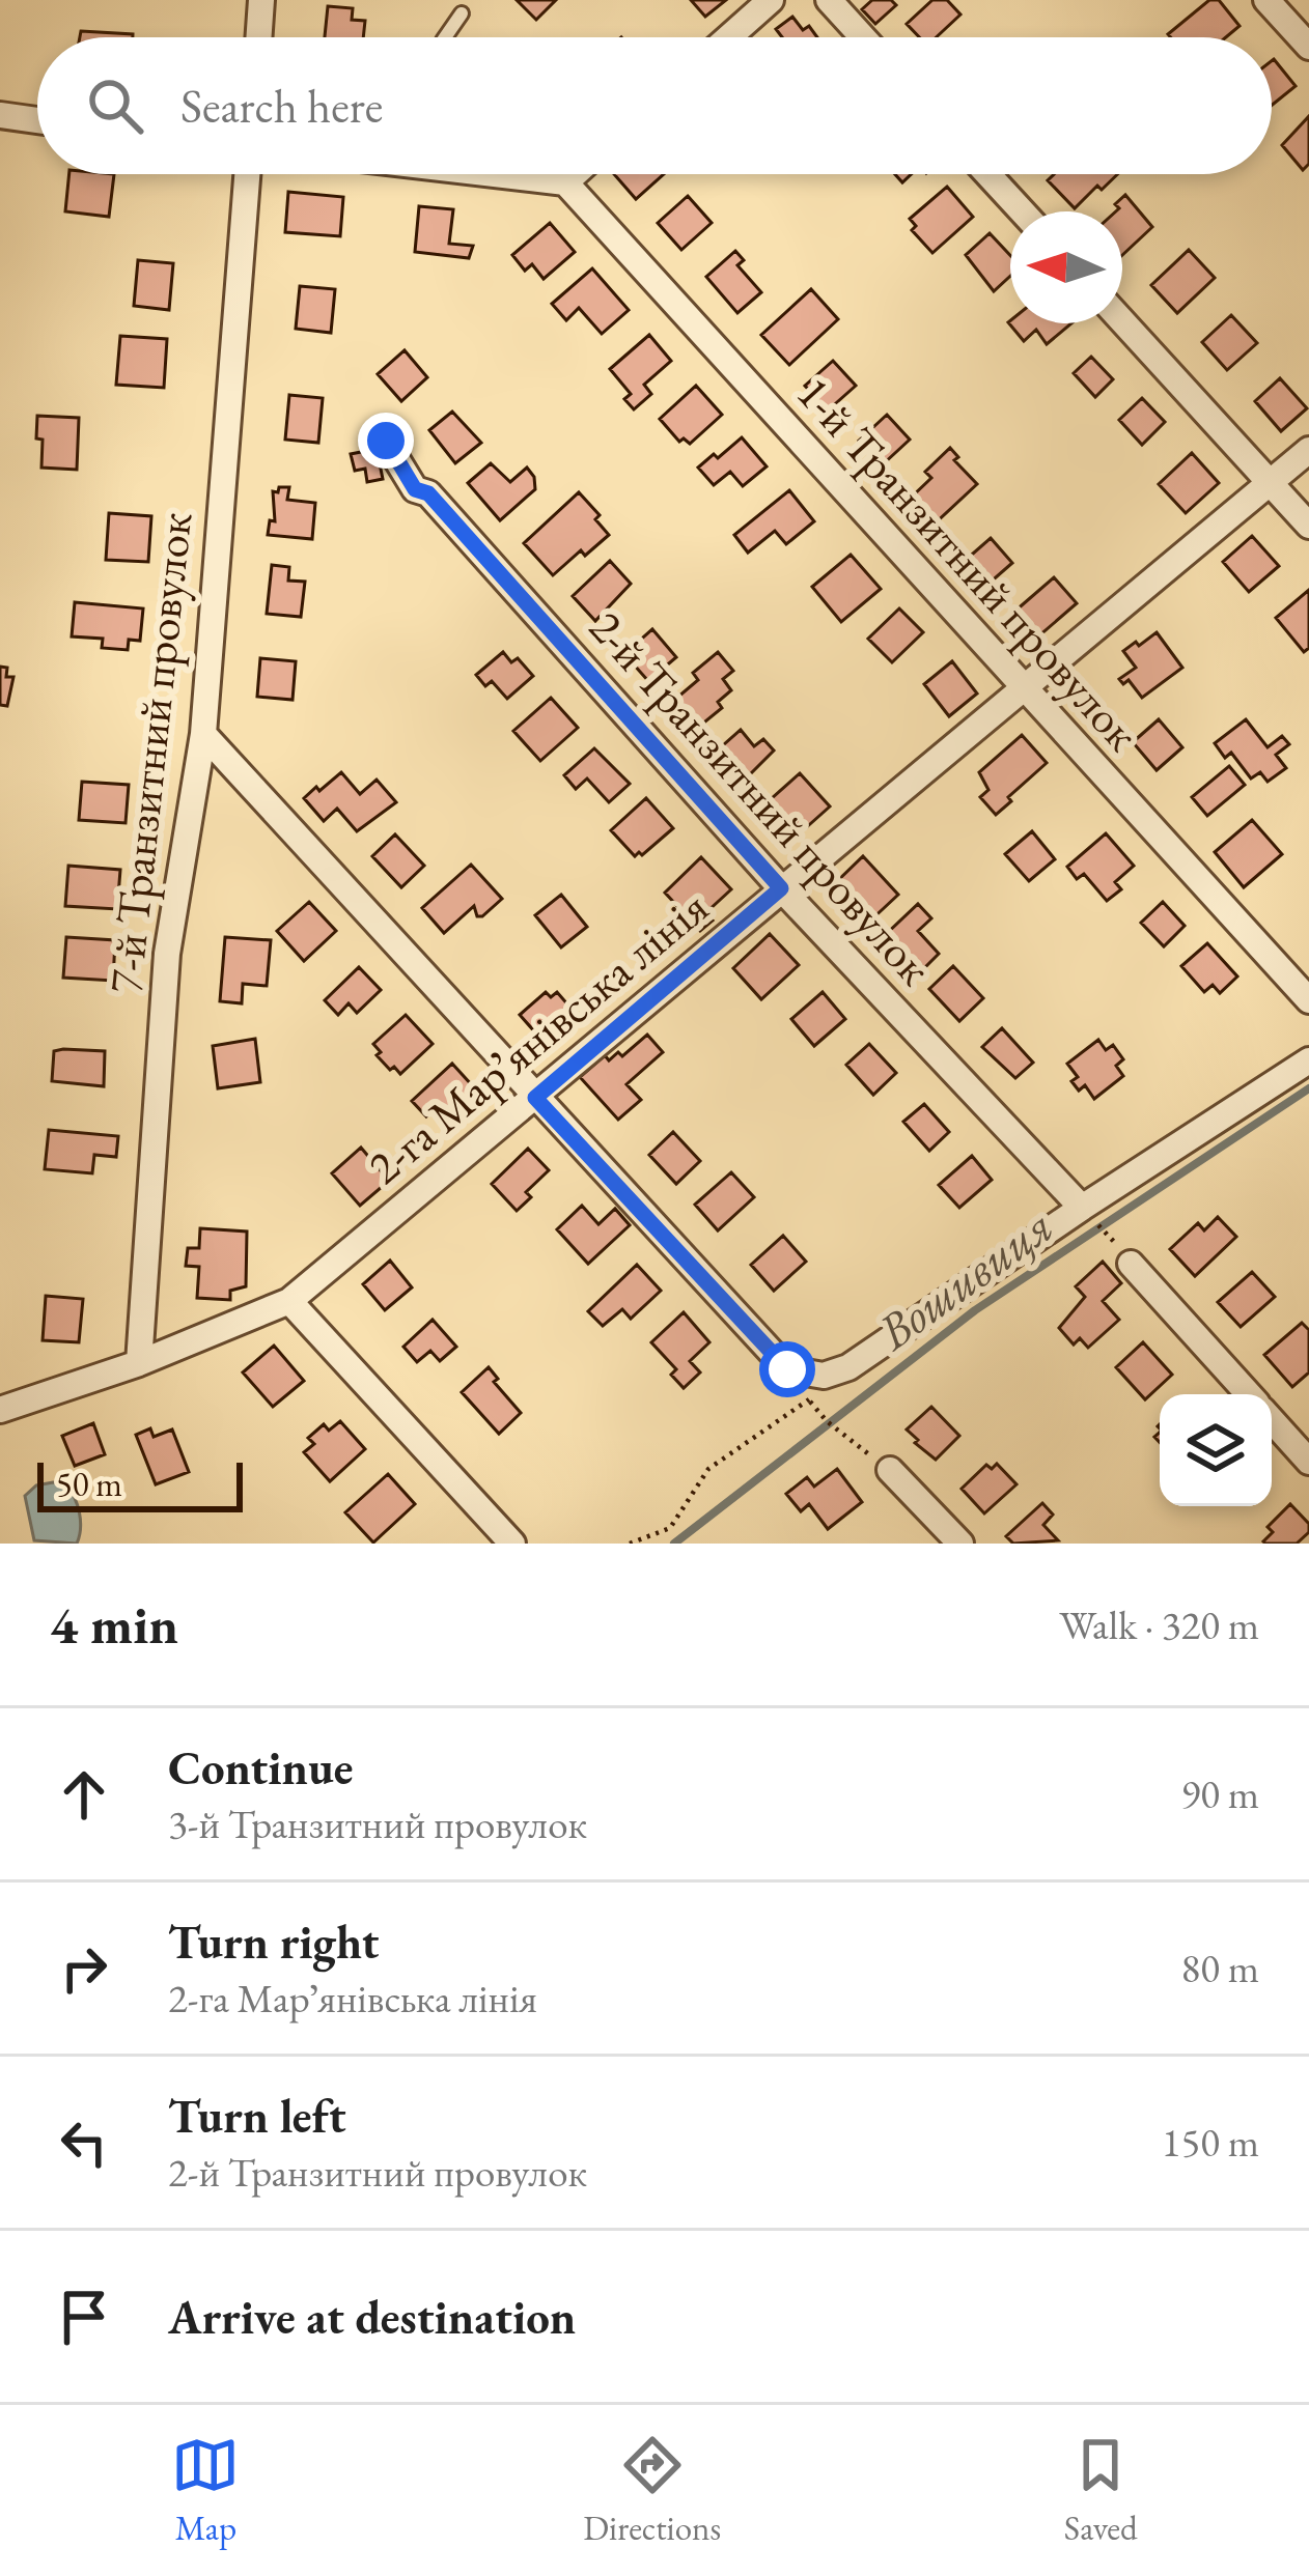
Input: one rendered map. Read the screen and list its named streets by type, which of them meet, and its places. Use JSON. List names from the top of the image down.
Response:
{
  "streets": {
    "street": [
      "1-й Транзитний провулок",
      "7-й Транзитний провулок",
      "2-й Транзитний провулок",
      "2-га Марʼянівська лінія"
    ]
  },
  "crossings": [
    ["1-й Транзитний провулок", "2-га Марʼянівська лінія"],
    ["7-й Транзитний провулок", "2-га Марʼянівська лінія"],
    ["2-й Транзитний провулок", "2-га Марʼянівська лінія"]
  ],
  "water": ["Вошивиця"],
  "scale_bar": "50 m",
  "north": "left",
  "page": {
    "search": "Search here",
    "scale": "50 m",
    "heading": ["4 min", "Walk · 320 m"],
    "list": [
      ["Continue", "3-й Транзитний провулок", "90 m"],
      ["Turn right", "2-га Марʼянівська лінія", "80 m"],
      ["Turn left", "2-й Транзитний провулок", "150 m"],
      "Arrive at destination"
    ],
    "nav": ["Map", "Directions", "Saved"]
  }
}
